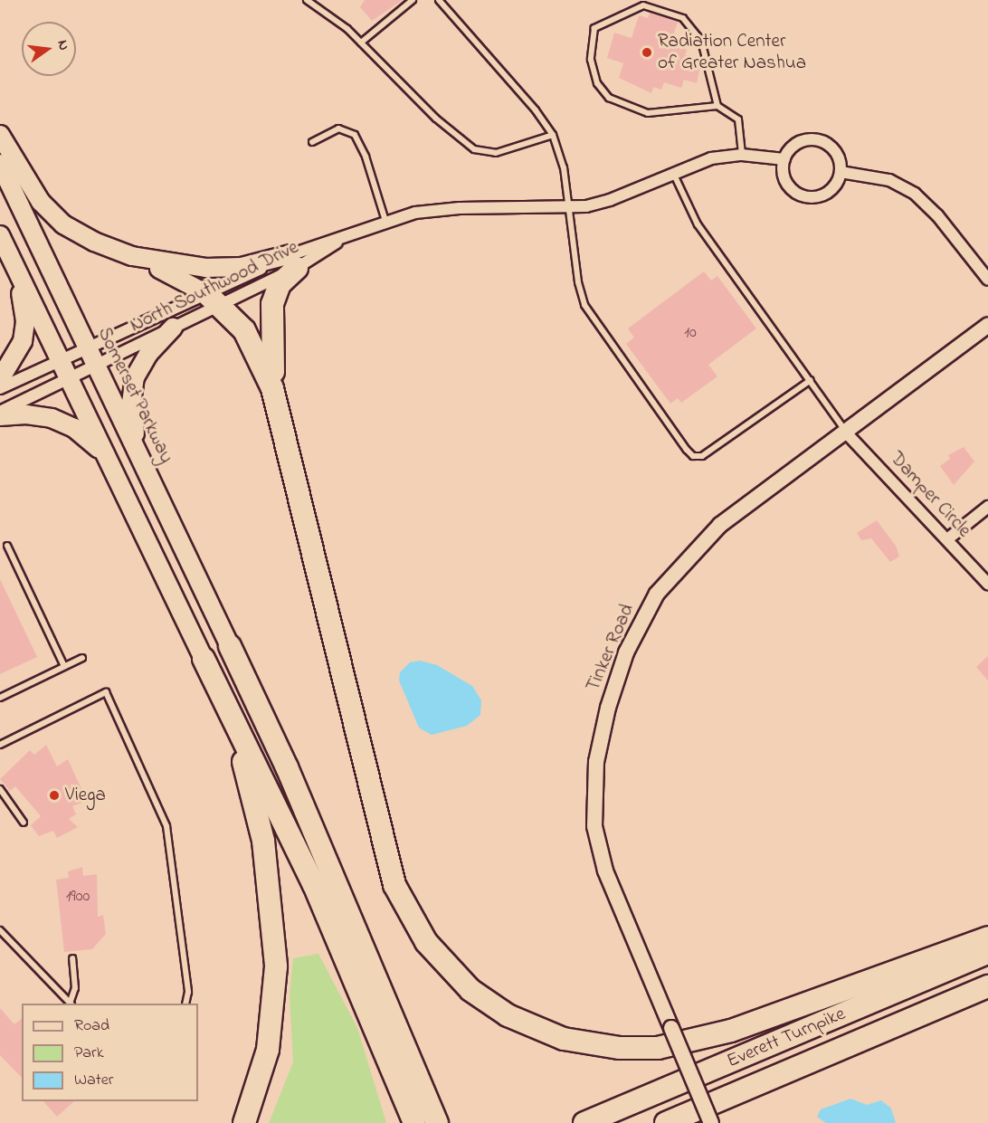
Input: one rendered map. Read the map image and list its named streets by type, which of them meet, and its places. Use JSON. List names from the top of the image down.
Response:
{
  "streets": {
    "highway": ["Everett Turnpike"],
    "main road": ["Somerset Parkway"],
    "street": ["North Southwood Drive", "Damper Circle", "Tinker Road"]
  },
  "crossings": [
    ["North Southwood Drive", "Somerset Parkway"],
    ["Damper Circle", "Tinker Road"]
  ],
  "places": ["Radiation Center of Greater Nashua", "Viega"],
  "house_numbers": ["10", "1900"],
  "legend": ["Road", "Park", "Water"],
  "north": "right"
}
